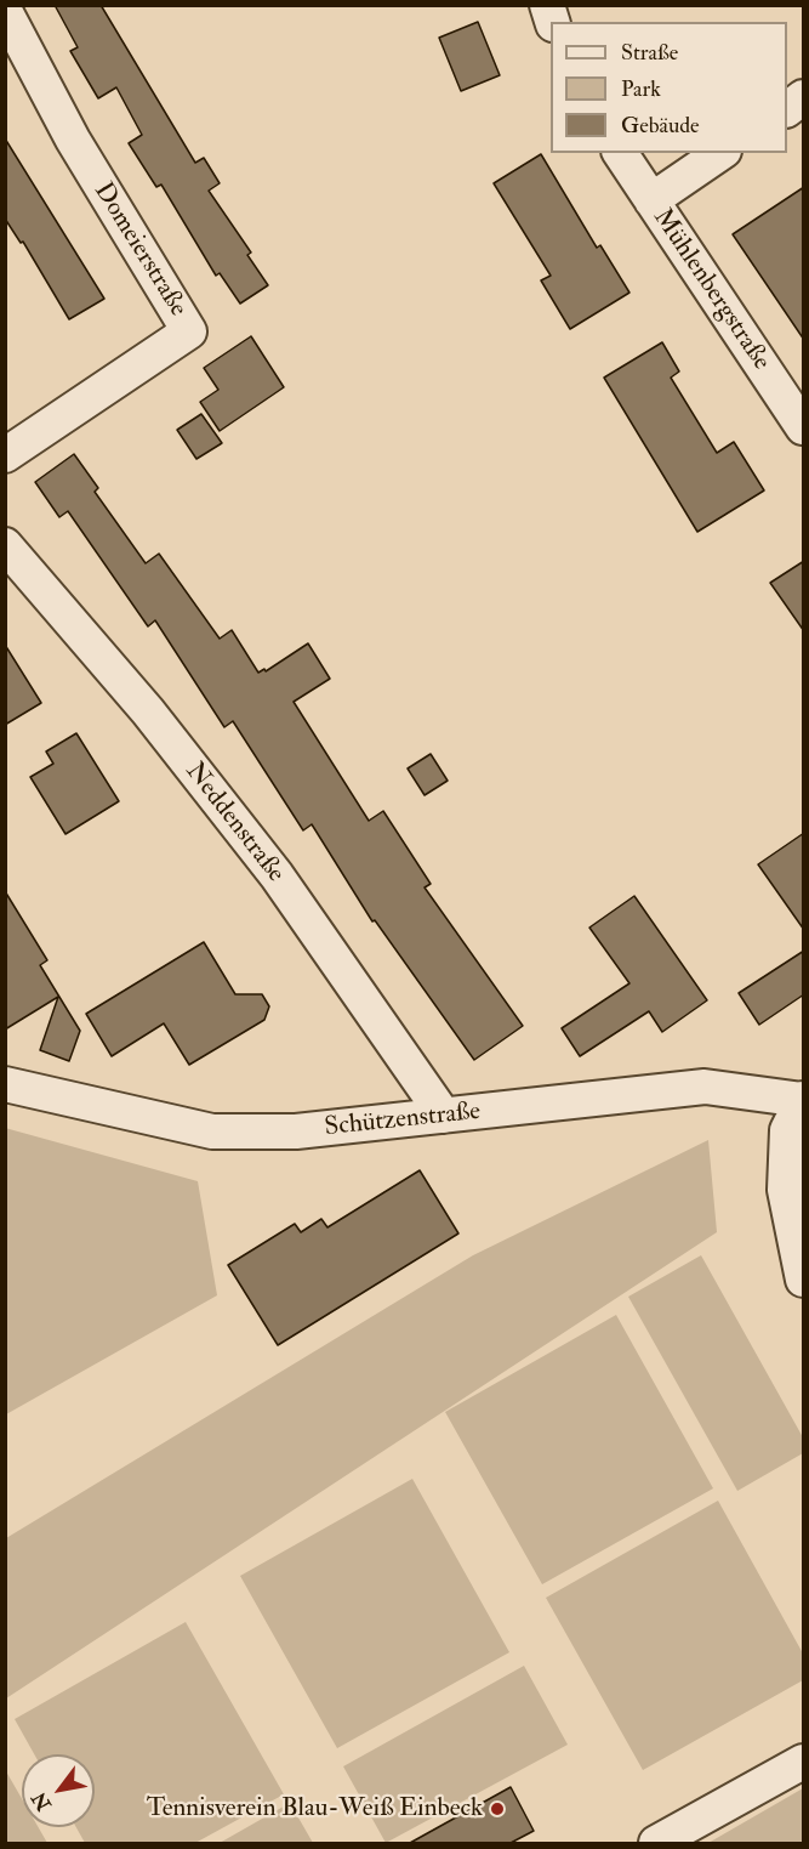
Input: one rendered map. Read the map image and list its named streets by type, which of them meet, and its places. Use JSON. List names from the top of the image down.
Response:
{
  "streets": {
    "street": [
      "Domeierstraße",
      "Mühlenbergstraße",
      "Neddenstraße",
      "Schützenstraße"
    ]
  },
  "crossings": [
    ["Neddenstraße", "Schützenstraße"]
  ],
  "places": ["Tennisverein Blau-Weiß Einbeck"],
  "legend": ["Straße", "Park", "Gebäude"],
  "north": "bottom left"
}
